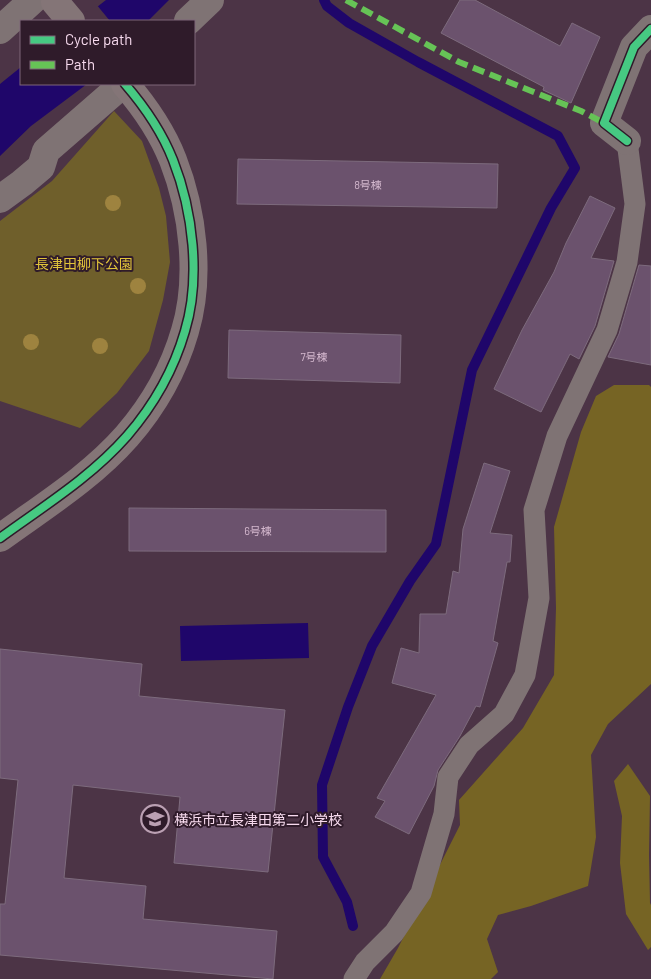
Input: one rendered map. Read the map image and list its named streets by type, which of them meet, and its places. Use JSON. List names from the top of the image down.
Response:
{
  "parks": ["長津田柳下公園"],
  "places": {
    "school or university": ["横浜市立長津田第二小学校"]
  },
  "house_numbers": ["8号棟", "7号棟", "6号棟"],
  "legend": ["Cycle path", "Path"]
}
